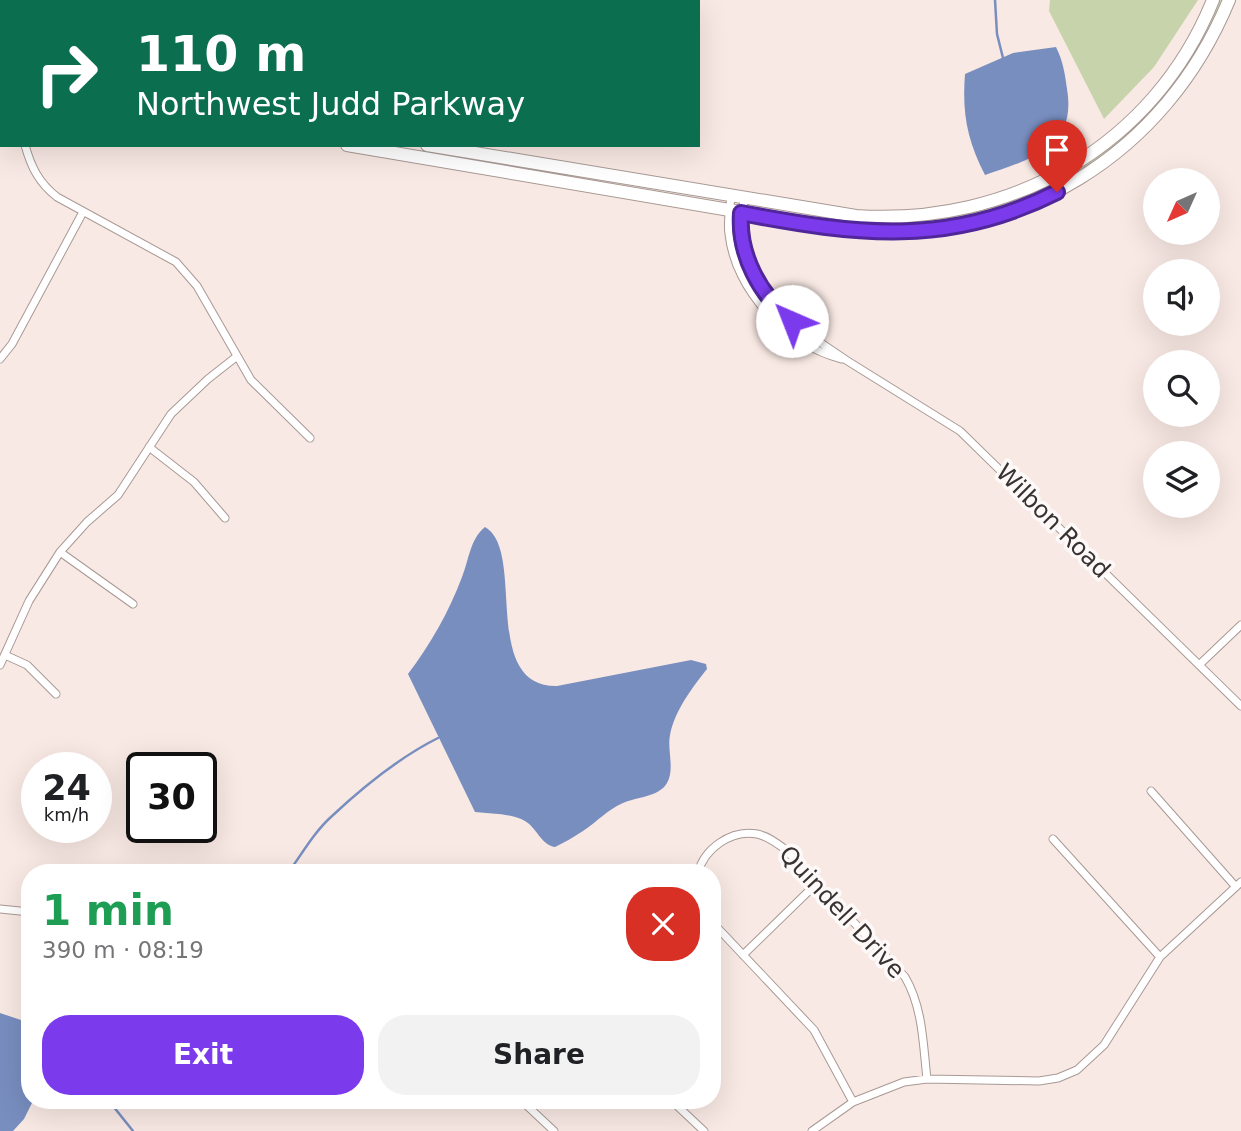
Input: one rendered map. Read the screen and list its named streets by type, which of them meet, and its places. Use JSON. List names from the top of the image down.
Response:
{
  "streets": {
    "street": ["Wilbon Road", "Quindell Drive"]
  },
  "north": "bottom left",
  "page": {
    "turn": ["110 m", "Northwest Judd Parkway"],
    "speed": "24 km/h",
    "limit": "30",
    "heading": ["1 min", "390 m · 08:19"],
    "buttons": ["Exit", "Share"]
  }
}
